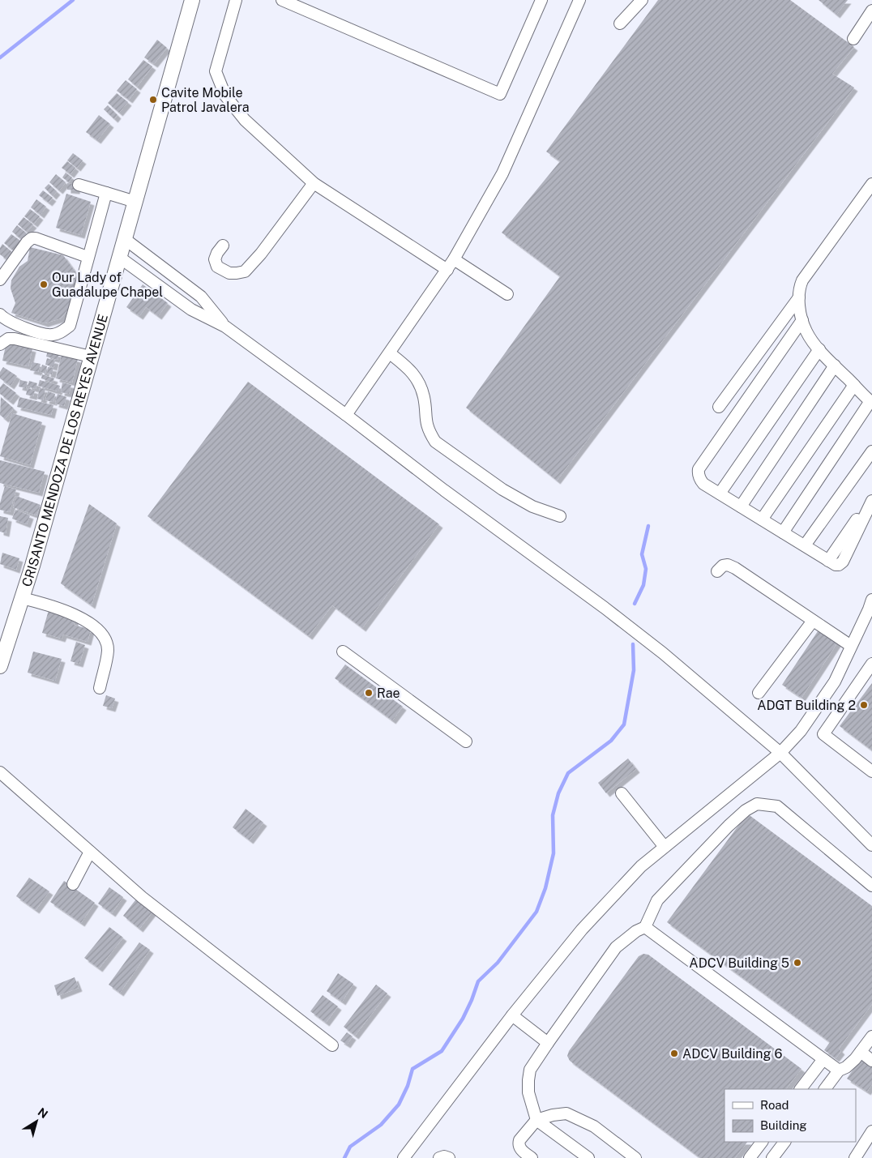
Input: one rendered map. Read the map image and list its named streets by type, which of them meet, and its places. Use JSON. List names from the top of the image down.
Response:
{
  "streets": {
    "main road": ["CRISANTO MENDOZA DE LOS REYES AVENUE"]
  },
  "places": [
    "Cavite Mobile Patrol Javalera",
    "Our Lady of Guadalupe Chapel",
    "Rae",
    "ADGT Building 2",
    "ADCV Building 5",
    "ADCV Building 6"
  ],
  "legend": ["Road", "Building"],
  "north": "top right"
}
